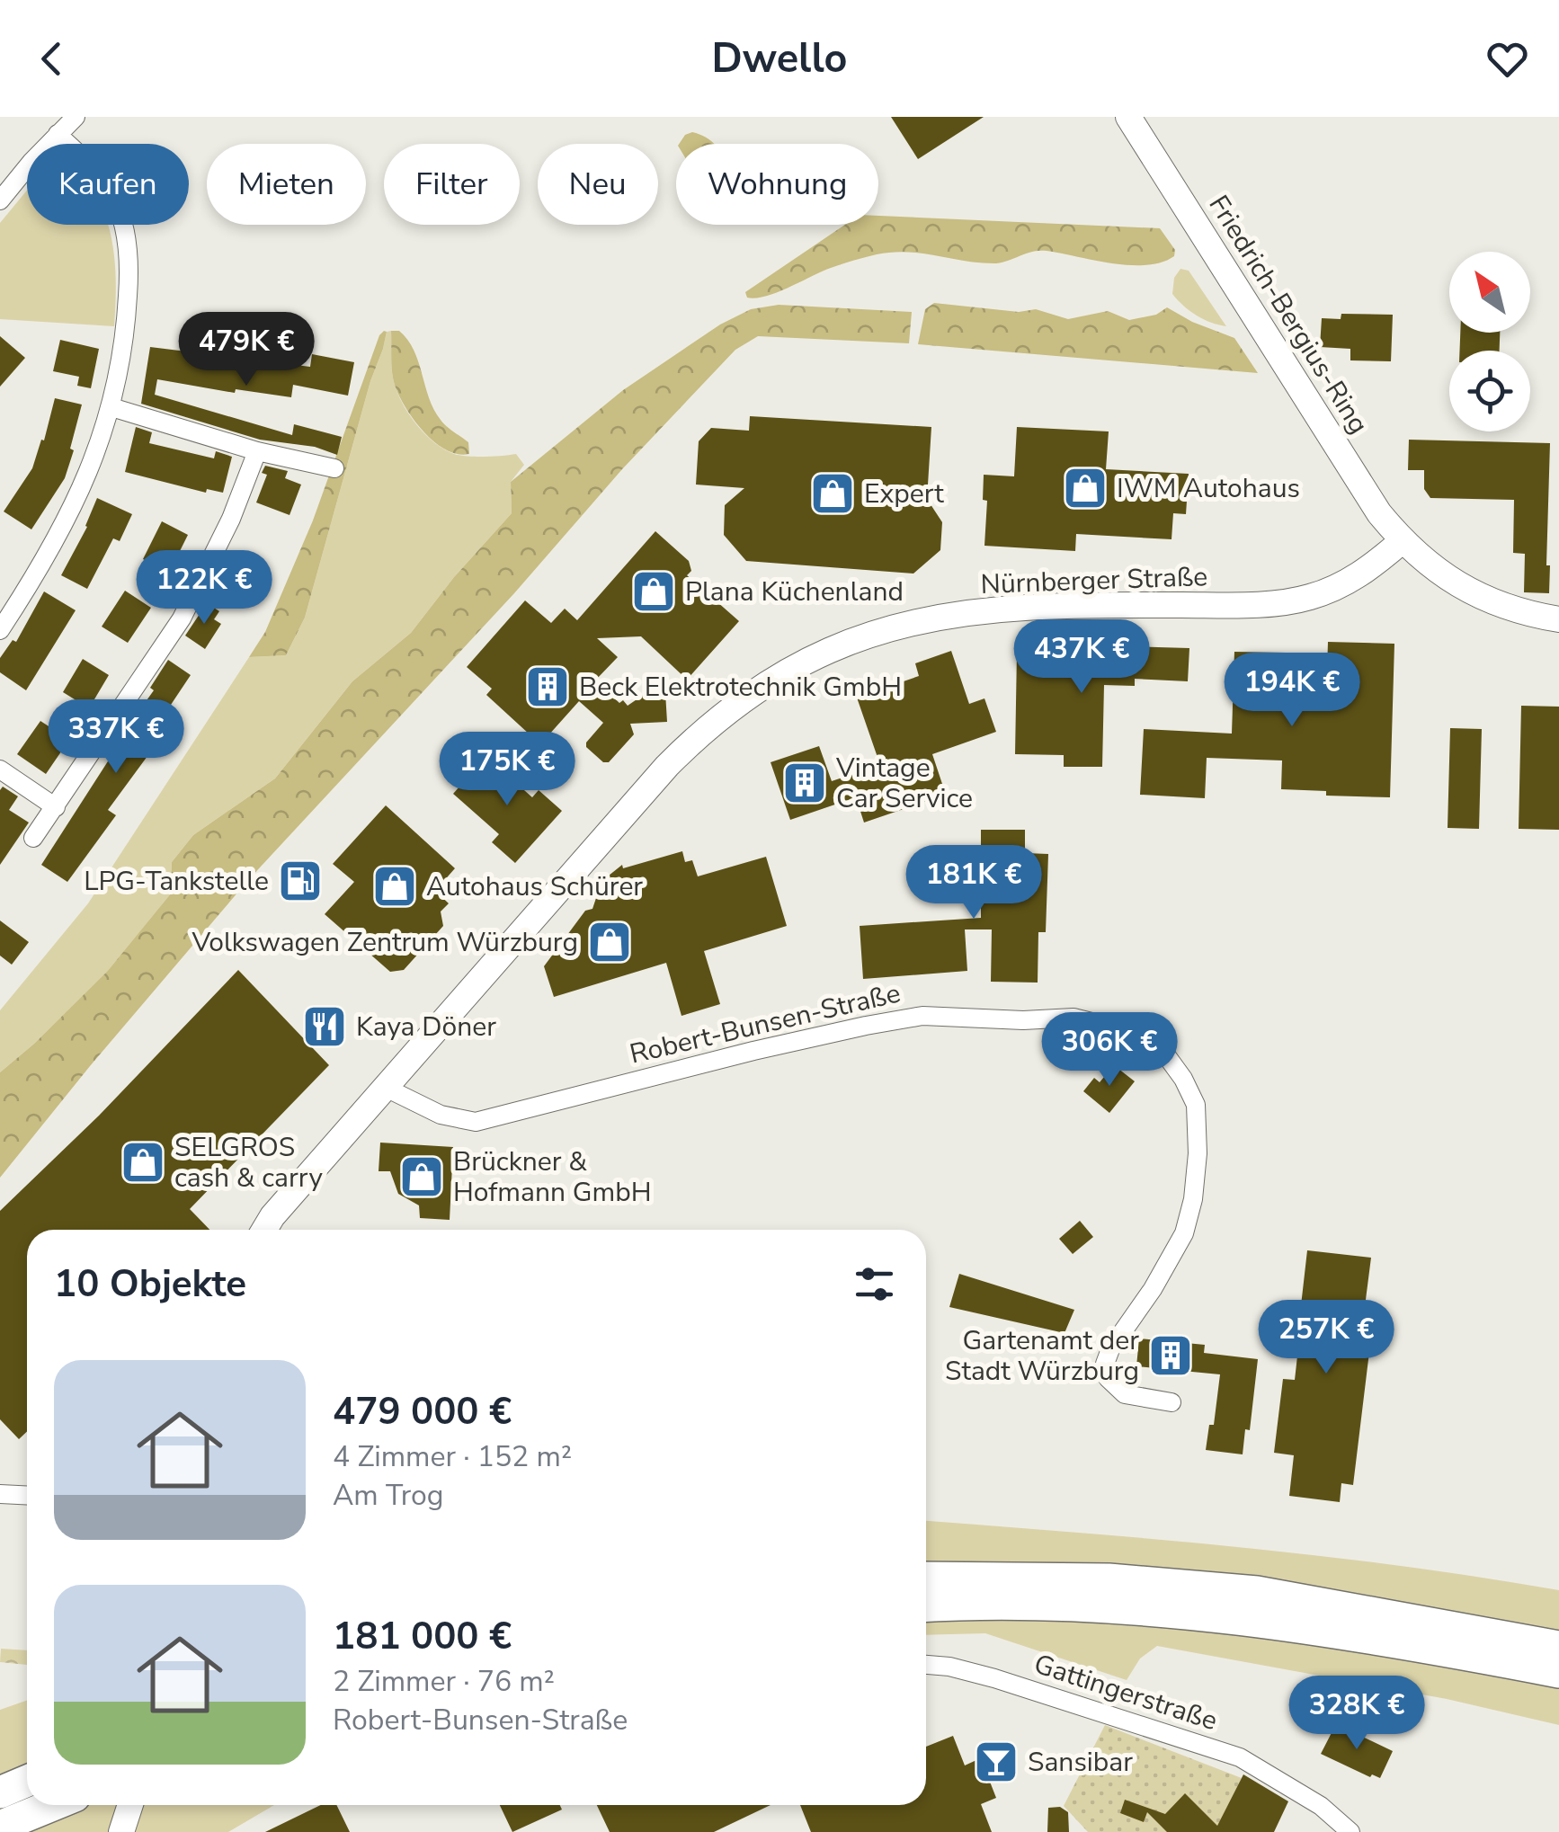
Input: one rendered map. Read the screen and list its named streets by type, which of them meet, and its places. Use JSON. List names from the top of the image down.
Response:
{
  "streets": {
    "street": [
      "Friedrich-Bergius-Ring",
      "Nürnberger Straße",
      "Robert-Bunsen-Straße",
      "Gattingerstraße"
    ]
  },
  "crossings": [
    ["Friedrich-Bergius-Ring", "Nürnberger Straße"],
    ["Nürnberger Straße", "Robert-Bunsen-Straße"]
  ],
  "places": {
    "shop": [
      "IWM Autohaus",
      "Expert",
      "Plana Küchenland",
      "Autohaus Schürer",
      "Volkswagen Zentrum Würzburg",
      "SELGROS cash & carry",
      "Brückner & Hofmann GmbH"
    ],
    "building": ["Beck Elektrotechnik GmbH", "Vintage Car Service", "Gartenamt der Stadt Würzburg"],
    "fuel station": ["LPG-Tankstelle"],
    "restaurant": ["Kaya Döner"],
    "bar": ["Sansibar"]
  },
  "north": "top left",
  "page": {
    "header": "Dwello",
    "chip": [
      "Kaufen",
      "Mieten",
      "Filter",
      "Neu",
      "Wohnung"
    ],
    "price": [
      "479K €",
      "122K €",
      "437K €",
      "194K €",
      "337K €",
      "175K €",
      "181K €",
      "306K €",
      "257K €",
      "328K €"
    ],
    "heading": "10 Objekte",
    "list": [
      {
        "name": "479 000 €",
        "note": "4 Zimmer · 152 m² · Am Trog"
      },
      {
        "name": "181 000 €",
        "note": "2 Zimmer · 76 m² · Robert-Bunsen-Straße"
      }
    ]
  }
}
